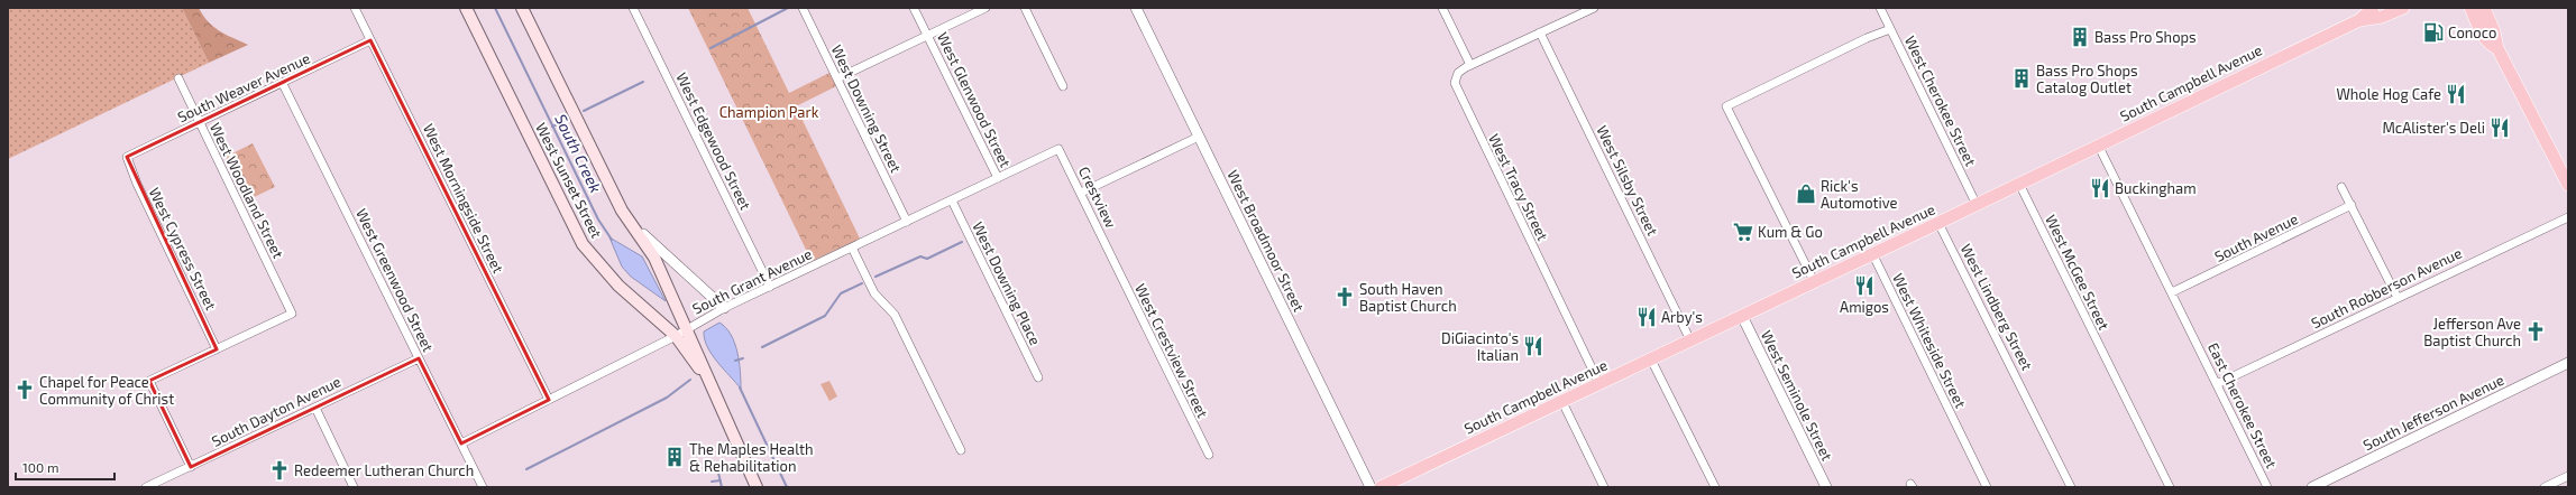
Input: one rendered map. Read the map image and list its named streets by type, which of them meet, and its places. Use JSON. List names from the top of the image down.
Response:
{
  "streets": {
    "main road": ["South Campbell Avenue", "West Sunset Street"],
    "street": [
      "South Weaver Avenue",
      "West Glenwood Street",
      "West Cherokee Street",
      "West Downing Street",
      "West Edgewood Street",
      "West Silsby Street",
      "West Tracy Street",
      "West Woodland Street",
      "Crestview",
      "West Morningside Street",
      "South Avenue",
      "West Broadmoor Street",
      "West Cypress Street",
      "West McGee Street",
      "West Greenwood Street",
      "South Grant Avenue",
      "West Downing Place",
      "South Robberson Avenue",
      "West Lindberg Street",
      "West Whiteside Street",
      "West Crestview Street",
      "West Seminole Street",
      "East Cherokee Street",
      "South Dayton Avenue",
      "South Jefferson Avenue"
    ]
  },
  "crossings": [
    ["South Campbell Avenue", "West Cherokee Street"],
    ["South Campbell Avenue", "West Silsby Street"],
    ["South Campbell Avenue", "West Tracy Street"],
    ["South Campbell Avenue", "West McGee Street"],
    ["South Campbell Avenue", "West Lindberg Street"],
    ["South Campbell Avenue", "West Whiteside Street"],
    ["South Campbell Avenue", "West Seminole Street"],
    ["South Weaver Avenue", "West Woodland Street"],
    ["South Weaver Avenue", "West Morningside Street"],
    ["South Weaver Avenue", "West Cypress Street"],
    ["South Weaver Avenue", "West Greenwood Street"],
    ["West Glenwood Street", "South Grant Avenue"],
    ["West Downing Street", "South Grant Avenue"],
    ["West Edgewood Street", "South Grant Avenue"],
    ["West Sunset Street", "South Grant Avenue"],
    ["West Woodland Street", "West Cypress Street"],
    ["Crestview", "South Grant Avenue"],
    ["Crestview", "West Crestview Street"],
    ["West Morningside Street", "South Grant Avenue"],
    ["South Avenue", "East Cherokee Street"],
    ["West Greenwood Street", "South Grant Avenue"],
    ["West Greenwood Street", "South Dayton Avenue"],
    ["South Grant Avenue", "West Downing Place"],
    ["South Robberson Avenue", "East Cherokee Street"]
  ],
  "water": ["South Creek"],
  "parks": ["Champion Park"],
  "places": {
    "fuel station": ["Conoco"],
    "building": ["Bass Pro Shops", "Bass Pro Shops Catalog Outlet", "The Maples Health & Rehabilitation"],
    "restaurant": [
      "Whole Hog Cafe",
      "McAlister's Deli",
      "Buckingham",
      "Amigos",
      "Arby's",
      "DiGiacinto's Italian"
    ],
    "shop": ["Rick's Automotive"],
    "supermarket": ["Kum & Go"],
    "church": [
      "South Haven Baptist Church",
      "Jefferson Ave Baptist Church",
      "Chapel for Peace Community of Christ",
      "Redeemer Lutheran Church"
    ]
  },
  "scale_bar": "100 m"
}
